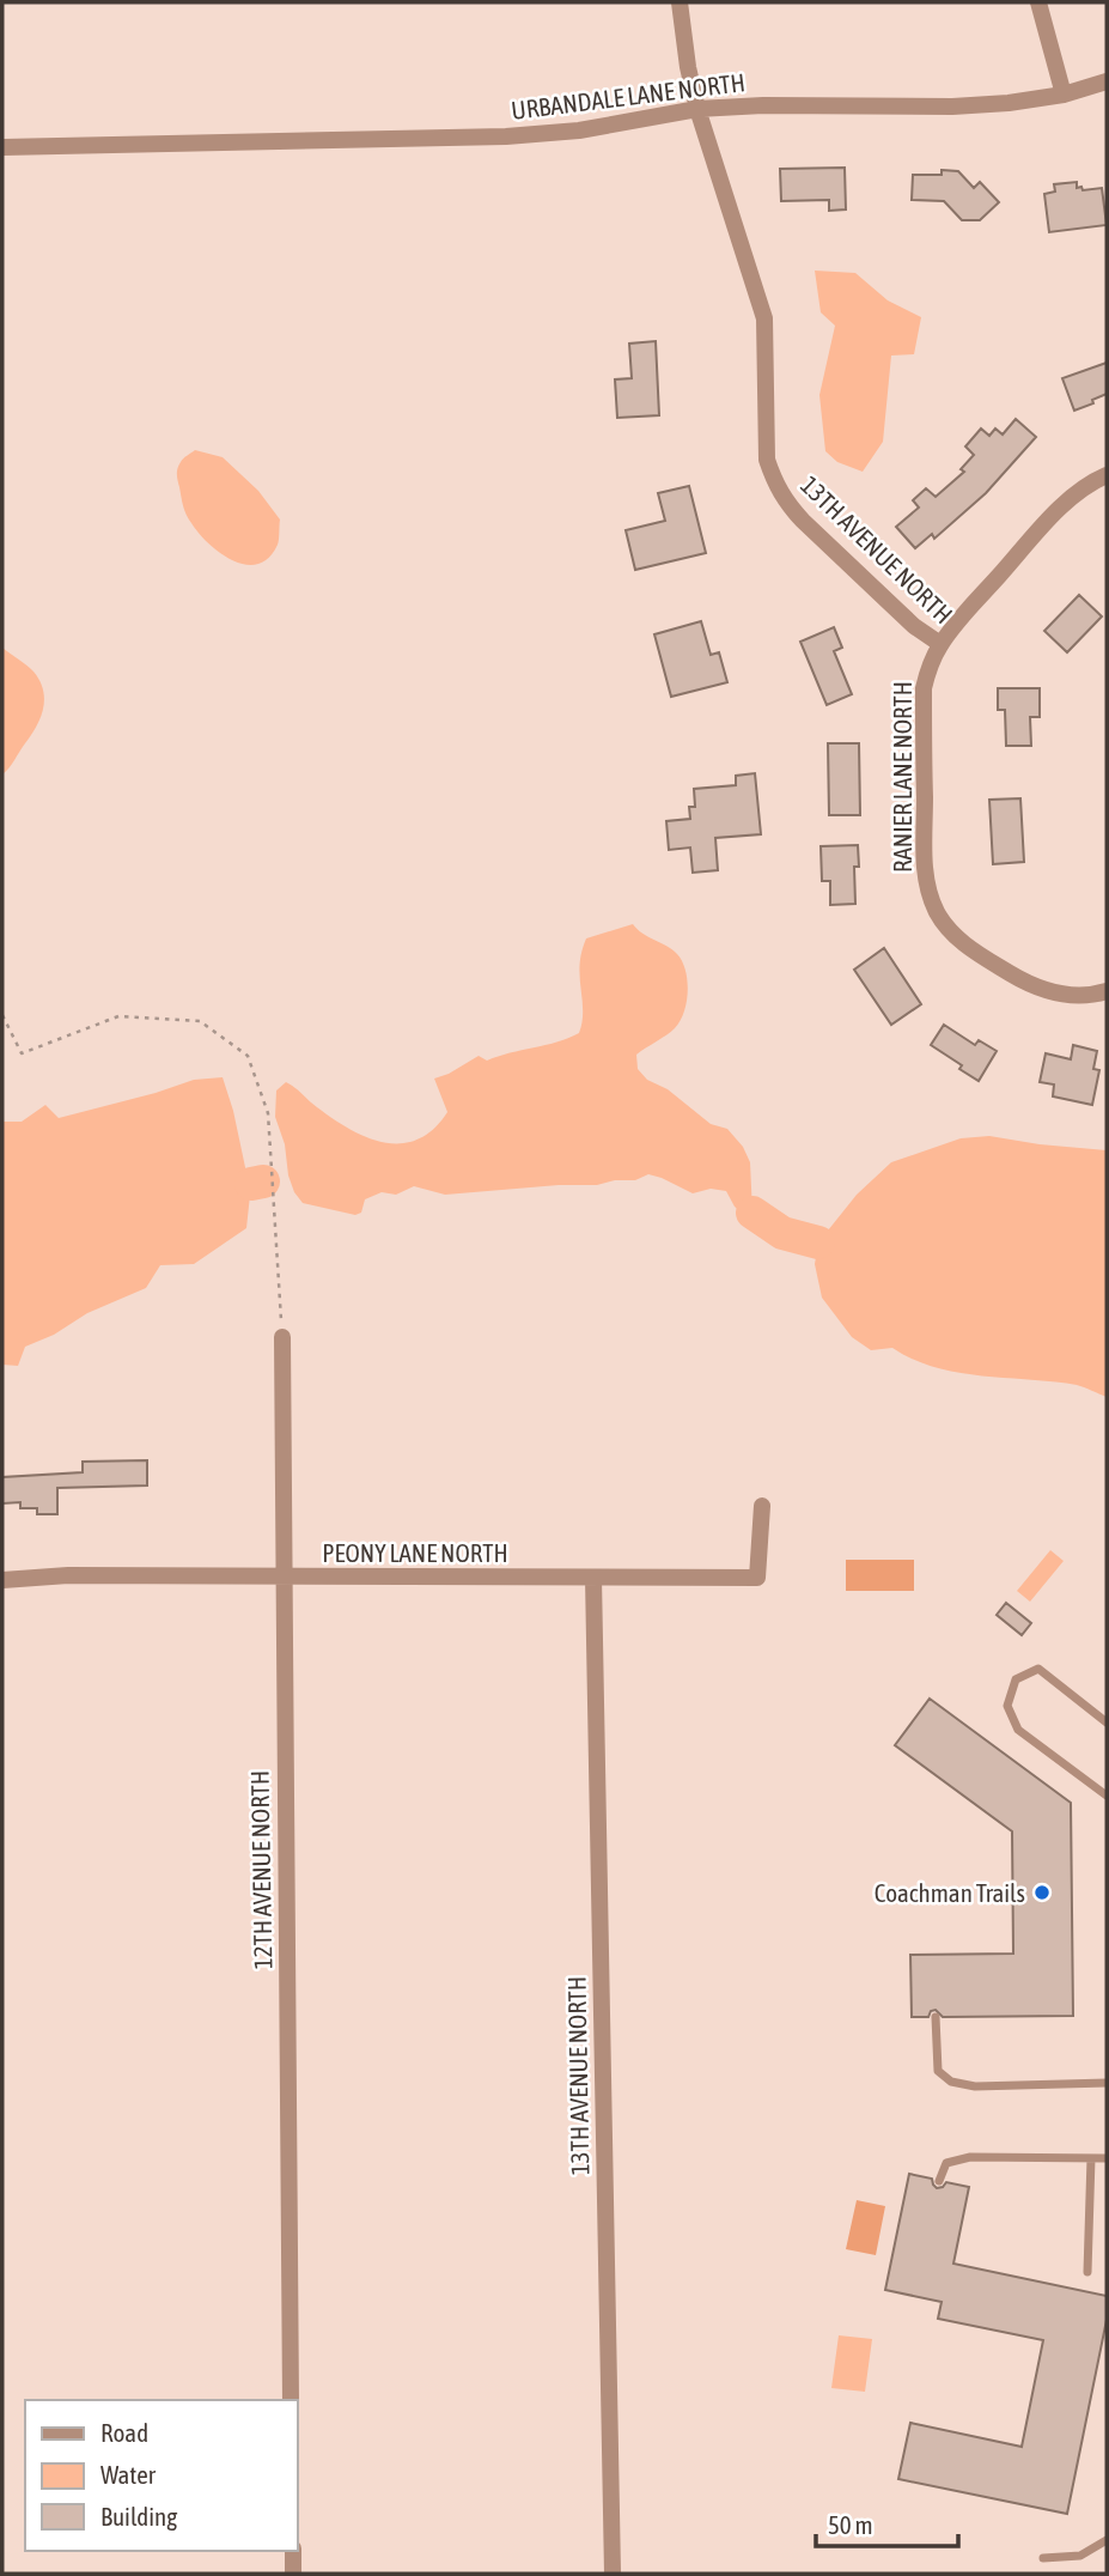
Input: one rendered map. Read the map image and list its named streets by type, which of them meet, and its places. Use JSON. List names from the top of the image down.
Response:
{
  "streets": {
    "street": [
      "URBANDALE LANE NORTH",
      "13TH AVENUE NORTH",
      "RANIER LANE NORTH",
      "PEONY LANE NORTH",
      "12TH AVENUE NORTH"
    ]
  },
  "crossings": [
    ["URBANDALE LANE NORTH", "13TH AVENUE NORTH"],
    ["13TH AVENUE NORTH", "RANIER LANE NORTH"],
    ["13TH AVENUE NORTH", "PEONY LANE NORTH"],
    ["PEONY LANE NORTH", "12TH AVENUE NORTH"]
  ],
  "places": ["Coachman Trails"],
  "legend": ["Road", "Water", "Building"],
  "scale_bar": "50 m"
}
